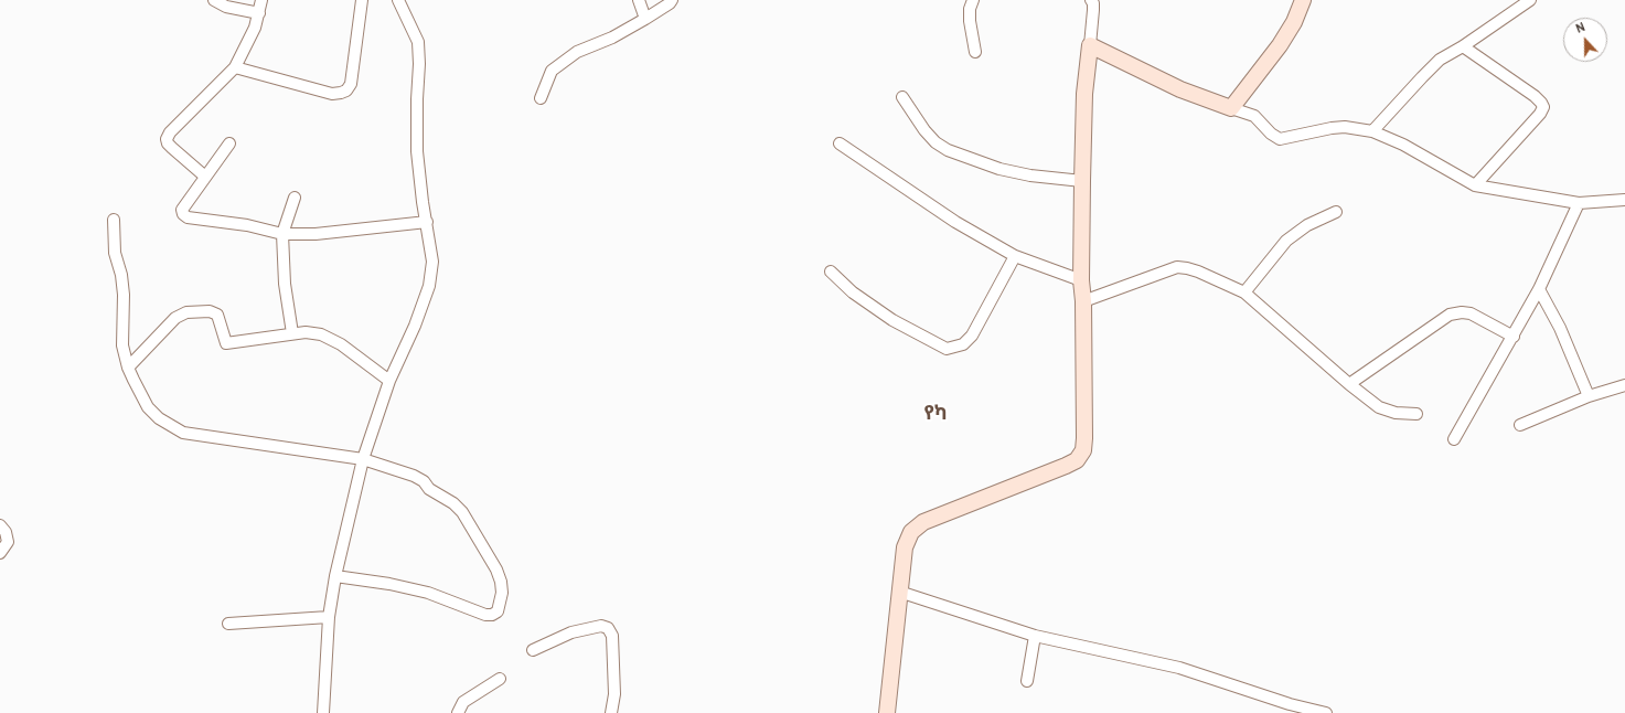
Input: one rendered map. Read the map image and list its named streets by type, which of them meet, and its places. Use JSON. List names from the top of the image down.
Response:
{
  "districts": ["የካ"],
  "north": "top"
}
